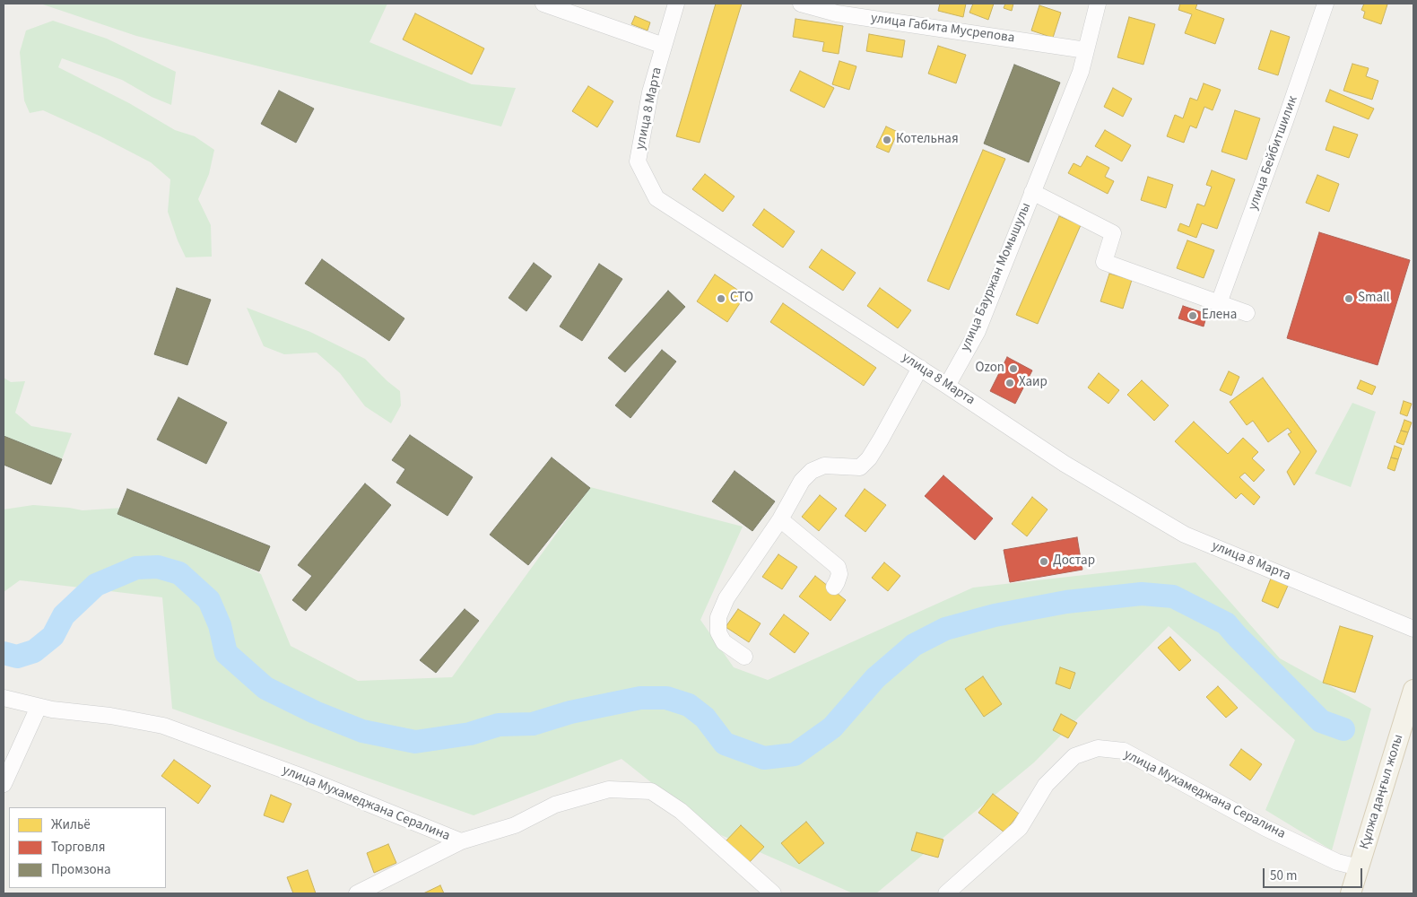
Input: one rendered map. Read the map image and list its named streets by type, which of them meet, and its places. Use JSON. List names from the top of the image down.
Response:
{
  "streets": {
    "main road": ["Құлжа даңғыл жолы"],
    "street": [
      "улица Габита Мусрепова",
      "улица 8 Марта",
      "улица Бейбитшилик",
      "улица Бауржан Момышулы",
      "улица Мухамеджана Сералина"
    ]
  },
  "crossings": [
    ["улица Габита Мусрепова", "улица Бауржан Момышулы"],
    ["улица 8 Марта", "улица Бауржан Момышулы"],
    ["улица Бейбитшилик", "улица Бауржан Момышулы"],
    ["Құлжа даңғыл жолы", "улица Мухамеджана Сералина"]
  ],
  "places": [
    "Котельная",
    "СТО",
    "Small",
    "Елена",
    "Ozon",
    "Хаир",
    "Достар"
  ],
  "legend": ["Жильё", "Торговля", "Промзона"],
  "scale_bar": "50 m"
}
